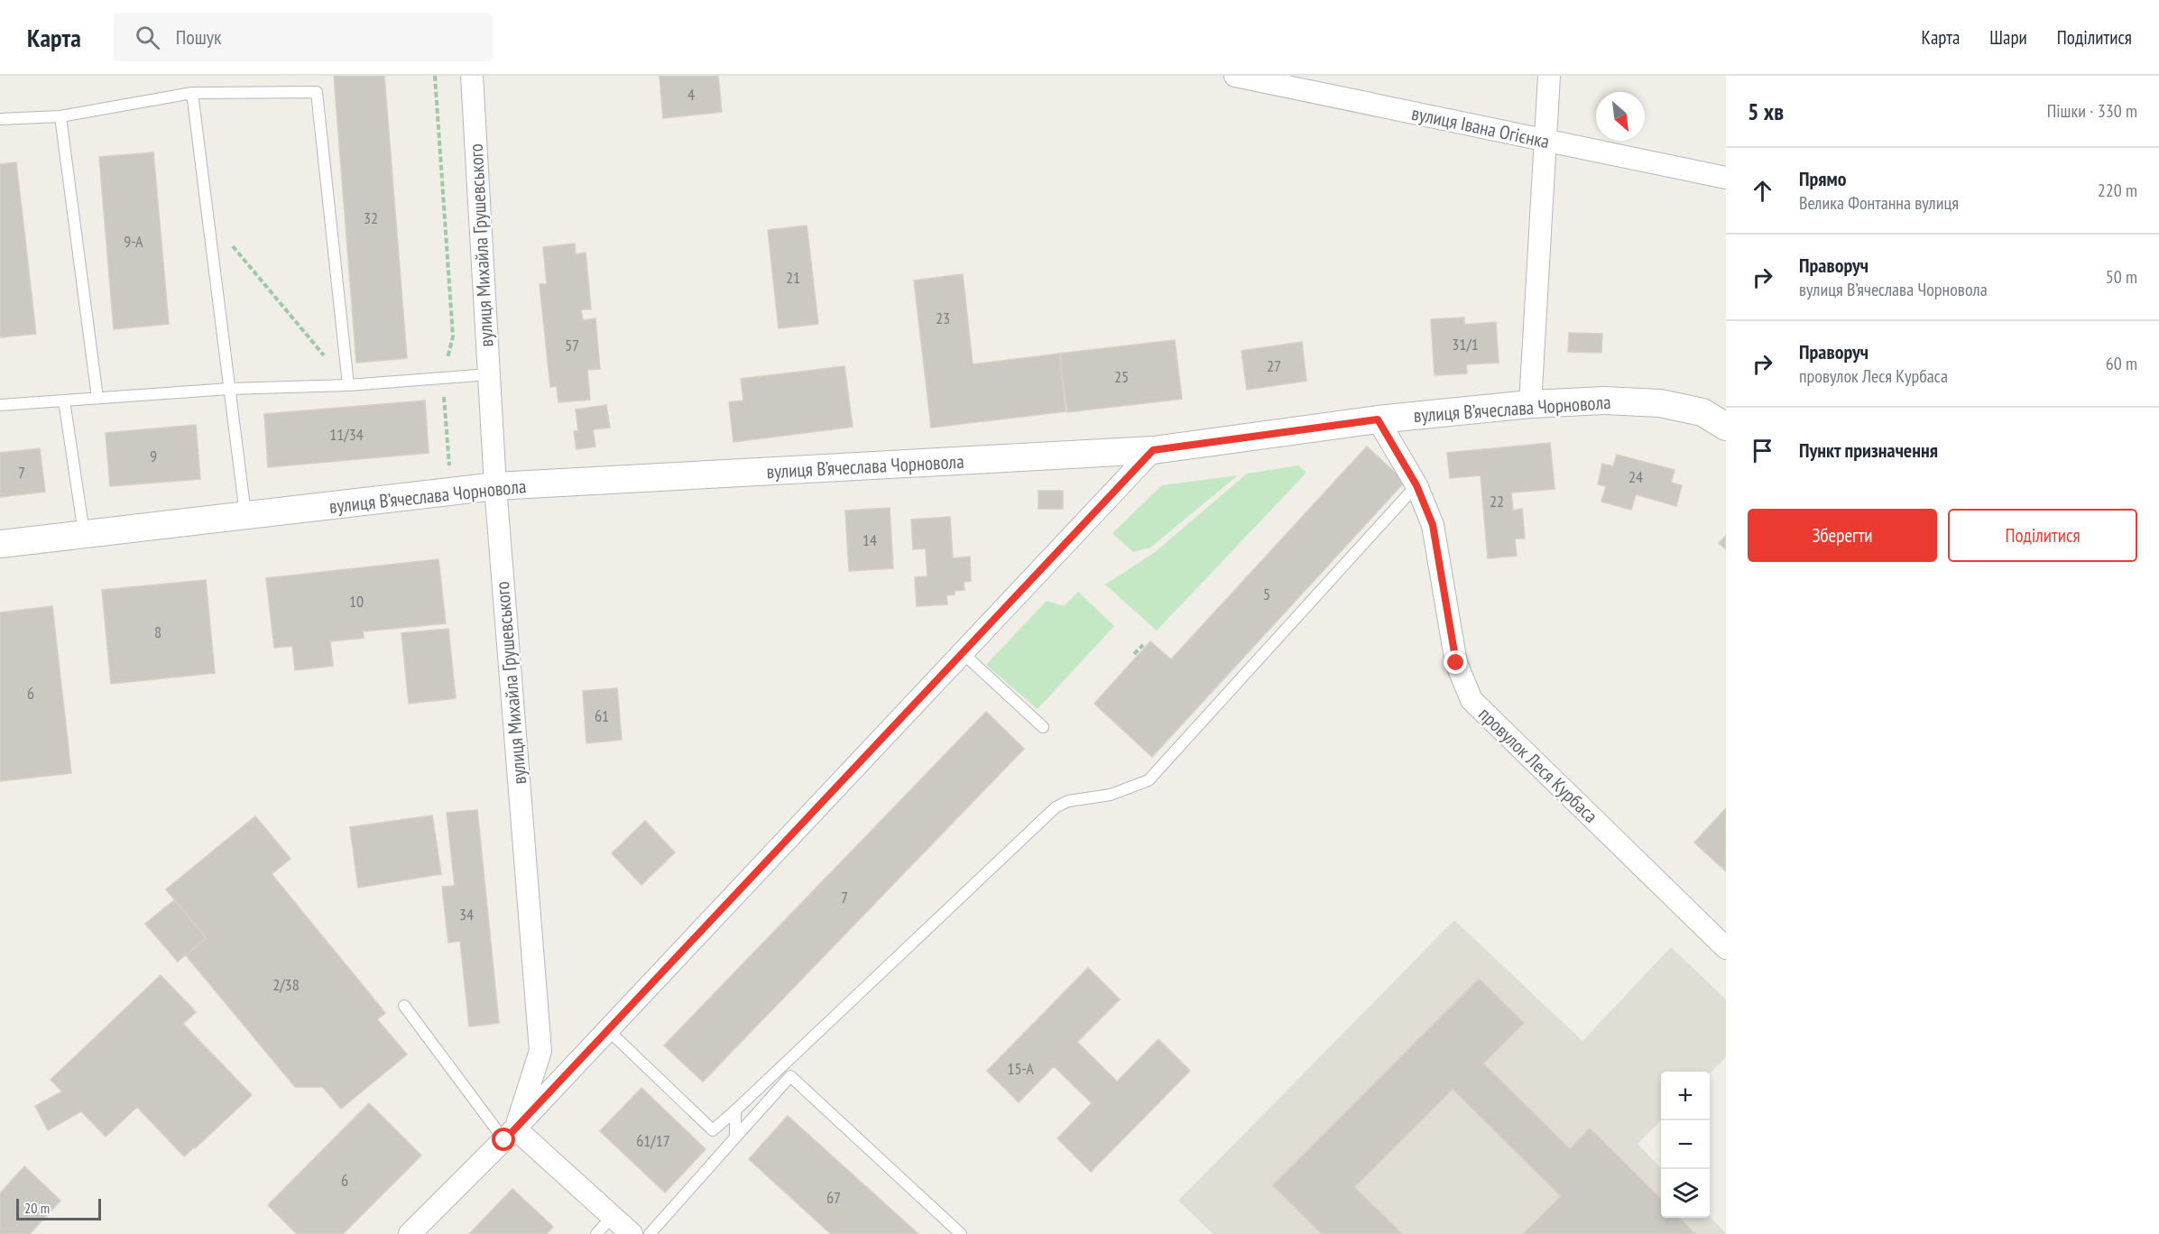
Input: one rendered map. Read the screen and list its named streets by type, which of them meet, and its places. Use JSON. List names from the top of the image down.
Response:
{
  "streets": {
    "street": [
      "вулиця Івана Огієнка",
      "вулиця Михайла Грушевського",
      "вулиця В’ячеслава Чорновола",
      "провулок Леся Курбаса"
    ]
  },
  "crossings": [
    ["вулиця Михайла Грушевського", "вулиця В’ячеслава Чорновола"],
    ["вулиця В’ячеслава Чорновола", "провулок Леся Курбаса"]
  ],
  "house_numbers": [
    "4",
    "32",
    "9-А",
    "21",
    "23",
    "31/1",
    "57",
    "27",
    "25",
    "11/34",
    "9",
    "7",
    "24",
    "22",
    "14",
    "5",
    "10",
    "8",
    "6",
    "61",
    "7",
    "34",
    "2/38",
    "15-А",
    "61/17",
    "6",
    "67"
  ],
  "scale_bar": "20 m",
  "north": "bottom right",
  "page": {
    "header": "Карта",
    "search": "Пошук",
    "nav": ["Карта", "Шари", "Поділитися"],
    "heading": ["5 хв", "Пішки · 330 m"],
    "list": [
      ["Прямо", "Велика Фонтанна вулиця", "220 m"],
      ["Праворуч", "вулиця В’ячеслава Чорновола", "50 m"],
      ["Праворуч", "провулок Леся Курбаса", "60 m"],
      "Пункт призначення"
    ],
    "buttons": ["Зберегти", "Поділитися"],
    "map_buttons": ["+", "−"],
    "scale": "20 m"
  }
}
